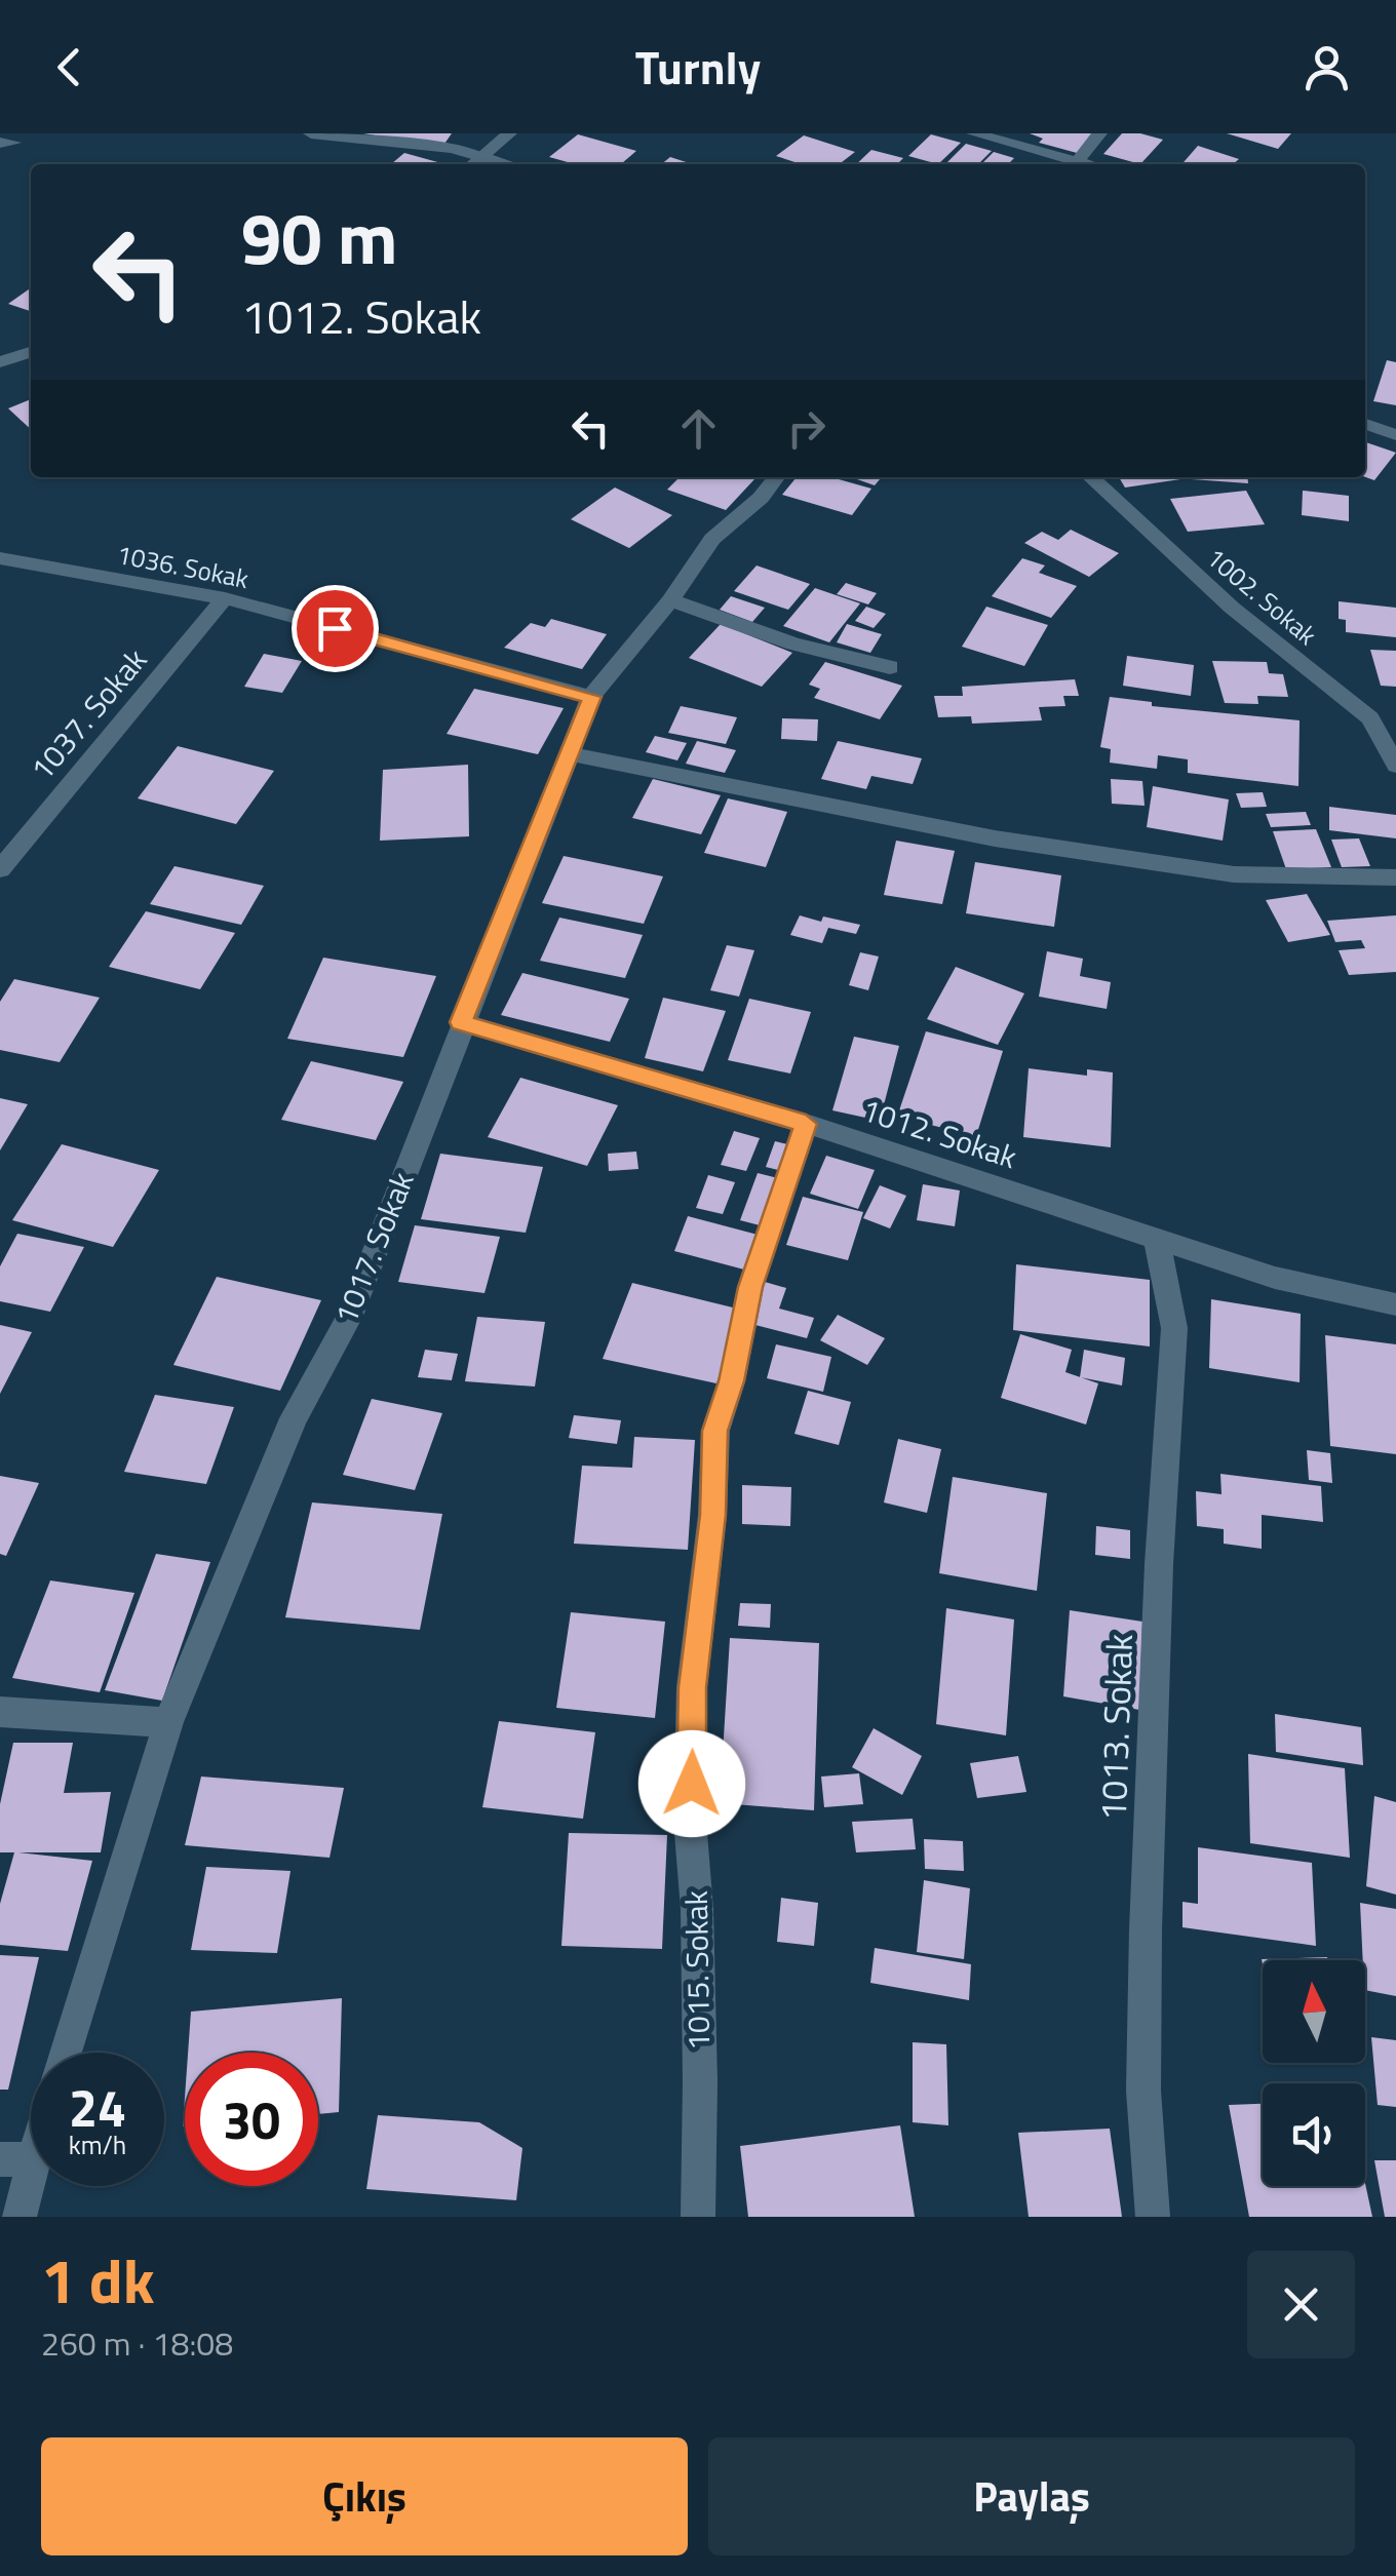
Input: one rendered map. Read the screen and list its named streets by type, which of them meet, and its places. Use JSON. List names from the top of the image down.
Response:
{
  "streets": {
    "street": [
      "1036. Sokak",
      "1002. Sokak",
      "1037. Sokak",
      "1012. Sokak",
      "1017. Sokak",
      "1013. Sokak",
      "1015. Sokak"
    ]
  },
  "crossings": [
    ["1036. Sokak", "1037. Sokak"],
    ["1036. Sokak", "1017. Sokak"],
    ["1012. Sokak", "1017. Sokak"],
    ["1012. Sokak", "1013. Sokak"],
    ["1012. Sokak", "1015. Sokak"]
  ],
  "north": "top",
  "page": {
    "header": "Turnly",
    "turn": ["90 m", "1012. Sokak"],
    "speed": "24 km/h",
    "limit": "30",
    "heading": ["1 dk", "260 m · 18:08"],
    "buttons": ["Çıkış", "Paylaş"]
  }
}
